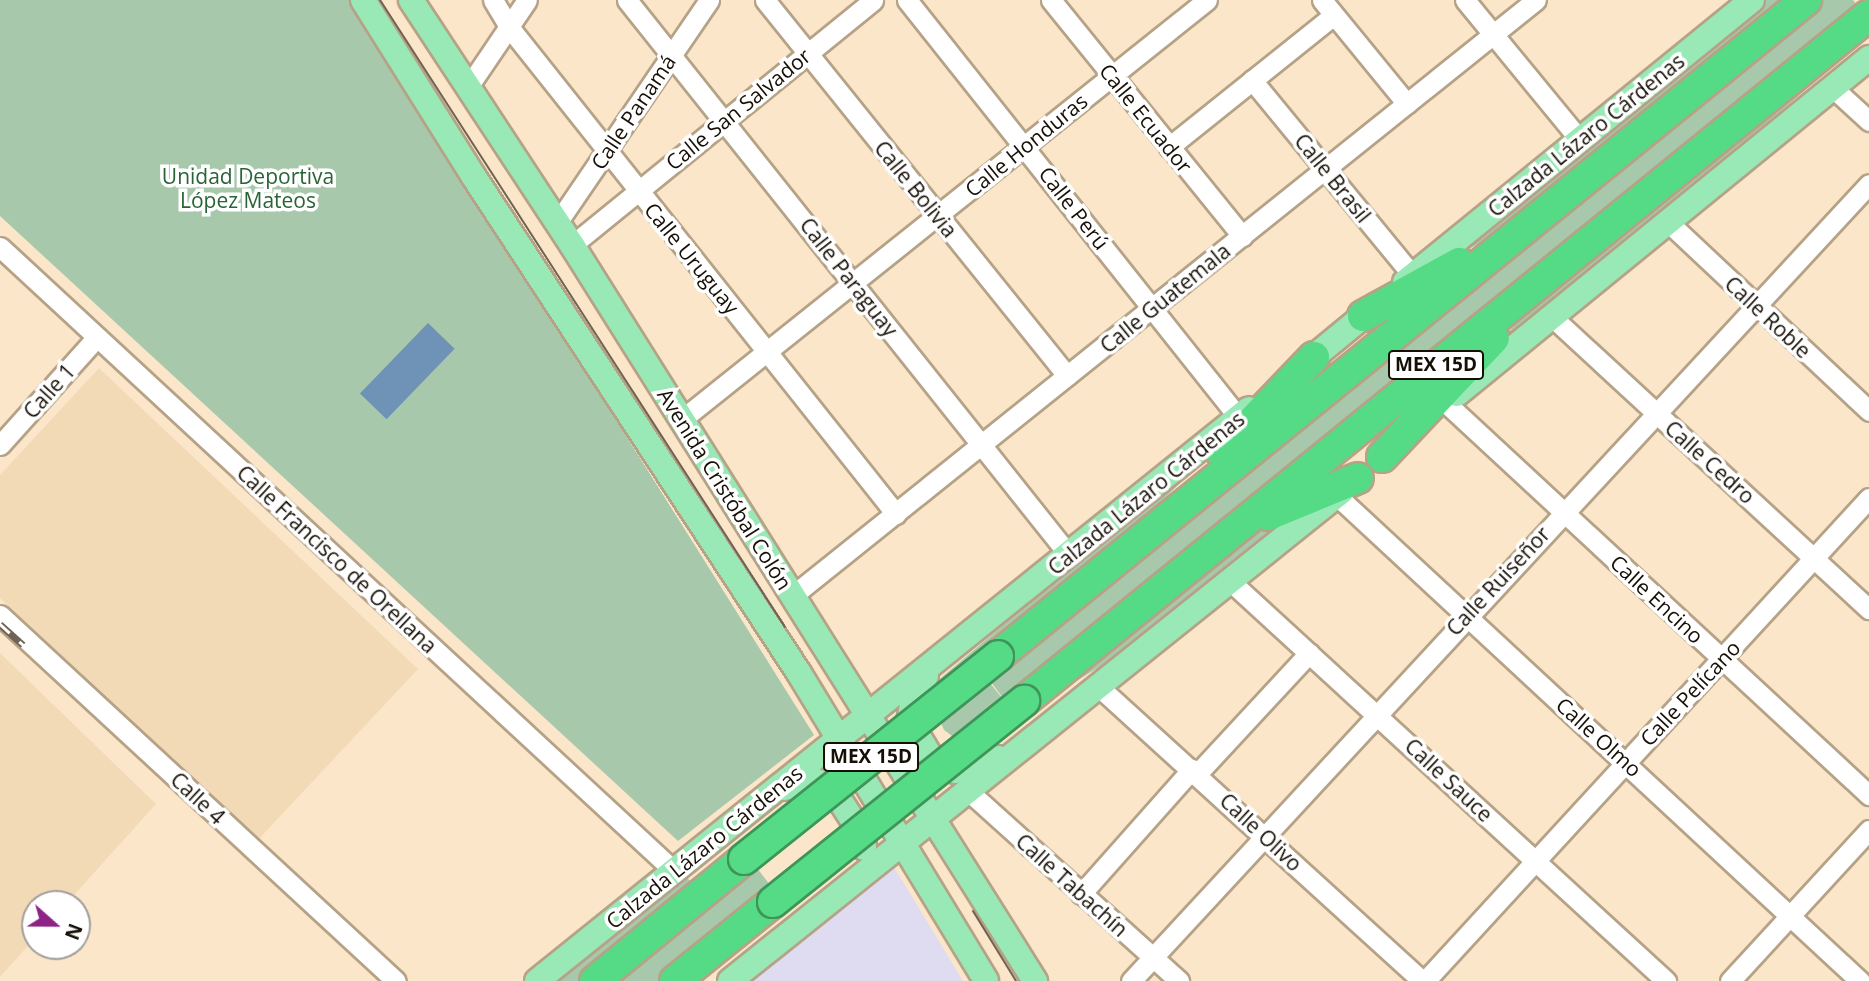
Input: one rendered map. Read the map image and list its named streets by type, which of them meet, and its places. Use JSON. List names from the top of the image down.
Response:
{
  "streets": {
    "highway": ["Calzada Lázaro Cárdenas", "MEX 15D"],
    "main road": ["Avenida Cristóbal Colón"],
    "street": [
      "Calle San Salvador",
      "Calle Panamá",
      "Calle Ecuador",
      "Calle Honduras",
      "Calle Brasil",
      "Calle Bolivia",
      "Calle Perú",
      "Calle Uruguay",
      "Calle Paraguay",
      "Calle Guatemala",
      "Calle Roble",
      "Calle 1",
      "Calle Cedro",
      "Calle Francisco de Orellana",
      "Calle Ruiseñor",
      "Calle Encino",
      "Calle Pelícano",
      "Calle Olmo",
      "Calle Sauce",
      "Calle 4",
      "Calle Olivo",
      "Calle Tabachín"
    ]
  },
  "crossings": [
    ["Calle San Salvador", "Calle Bolivia"],
    ["Calle San Salvador", "Calle Uruguay"],
    ["Calle San Salvador", "Calle Paraguay"],
    ["Calle San Salvador", "Avenida Cristóbal Colón"],
    ["Calle Panamá", "Calle Uruguay"],
    ["Calle Panamá", "Calle Paraguay"],
    ["Calle Panamá", "Avenida Cristóbal Colón"],
    ["Calle Ecuador", "Calle Honduras"],
    ["Calle Ecuador", "Calle Guatemala"],
    ["Calzada Lázaro Cárdenas", "Calle Brasil"],
    ["Calzada Lázaro Cárdenas", "Calle Perú"],
    ["Calzada Lázaro Cárdenas", "Calle Paraguay"],
    ["Calzada Lázaro Cárdenas", "Avenida Cristóbal Colón"],
    ["Calzada Lázaro Cárdenas", "Calle Francisco de Orellana"],
    ["Calle Honduras", "Calle Bolivia"],
    ["Calle Honduras", "Calle Perú"],
    ["Calle Honduras", "Calle Uruguay"],
    ["Calle Honduras", "Calle Paraguay"],
    ["Calle Honduras", "Avenida Cristóbal Colón"],
    ["Calle Brasil", "Calle Guatemala"],
    ["Calle Bolivia", "Calle Guatemala"],
    ["Calle Perú", "Calle Guatemala"],
    ["Calle Uruguay", "Calle Guatemala"],
    ["Calle Paraguay", "Calle Guatemala"],
    ["Calle Guatemala", "Avenida Cristóbal Colón"],
    ["Calle Roble", "Calle Ruiseñor"],
    ["Calle 1", "Calle Francisco de Orellana"],
    ["Calle Cedro", "Calle Ruiseñor"],
    ["Calle Cedro", "Calle Pelícano"],
    ["Calle Ruiseñor", "Calle Encino"],
    ["Calle Ruiseñor", "Calle Olmo"],
    ["Calle Ruiseñor", "Calle Sauce"],
    ["Calle Ruiseñor", "Calle Olivo"],
    ["Calle Ruiseñor", "Calle Tabachín"],
    ["Calle Encino", "Calle Pelícano"],
    ["Calle Pelícano", "Calle Olmo"],
    ["Calle Pelícano", "Calle Sauce"],
    ["Calle Pelícano", "Calle Olivo"]
  ],
  "parks": ["Unidad Deportiva López Mateos"],
  "north": "right"
}
